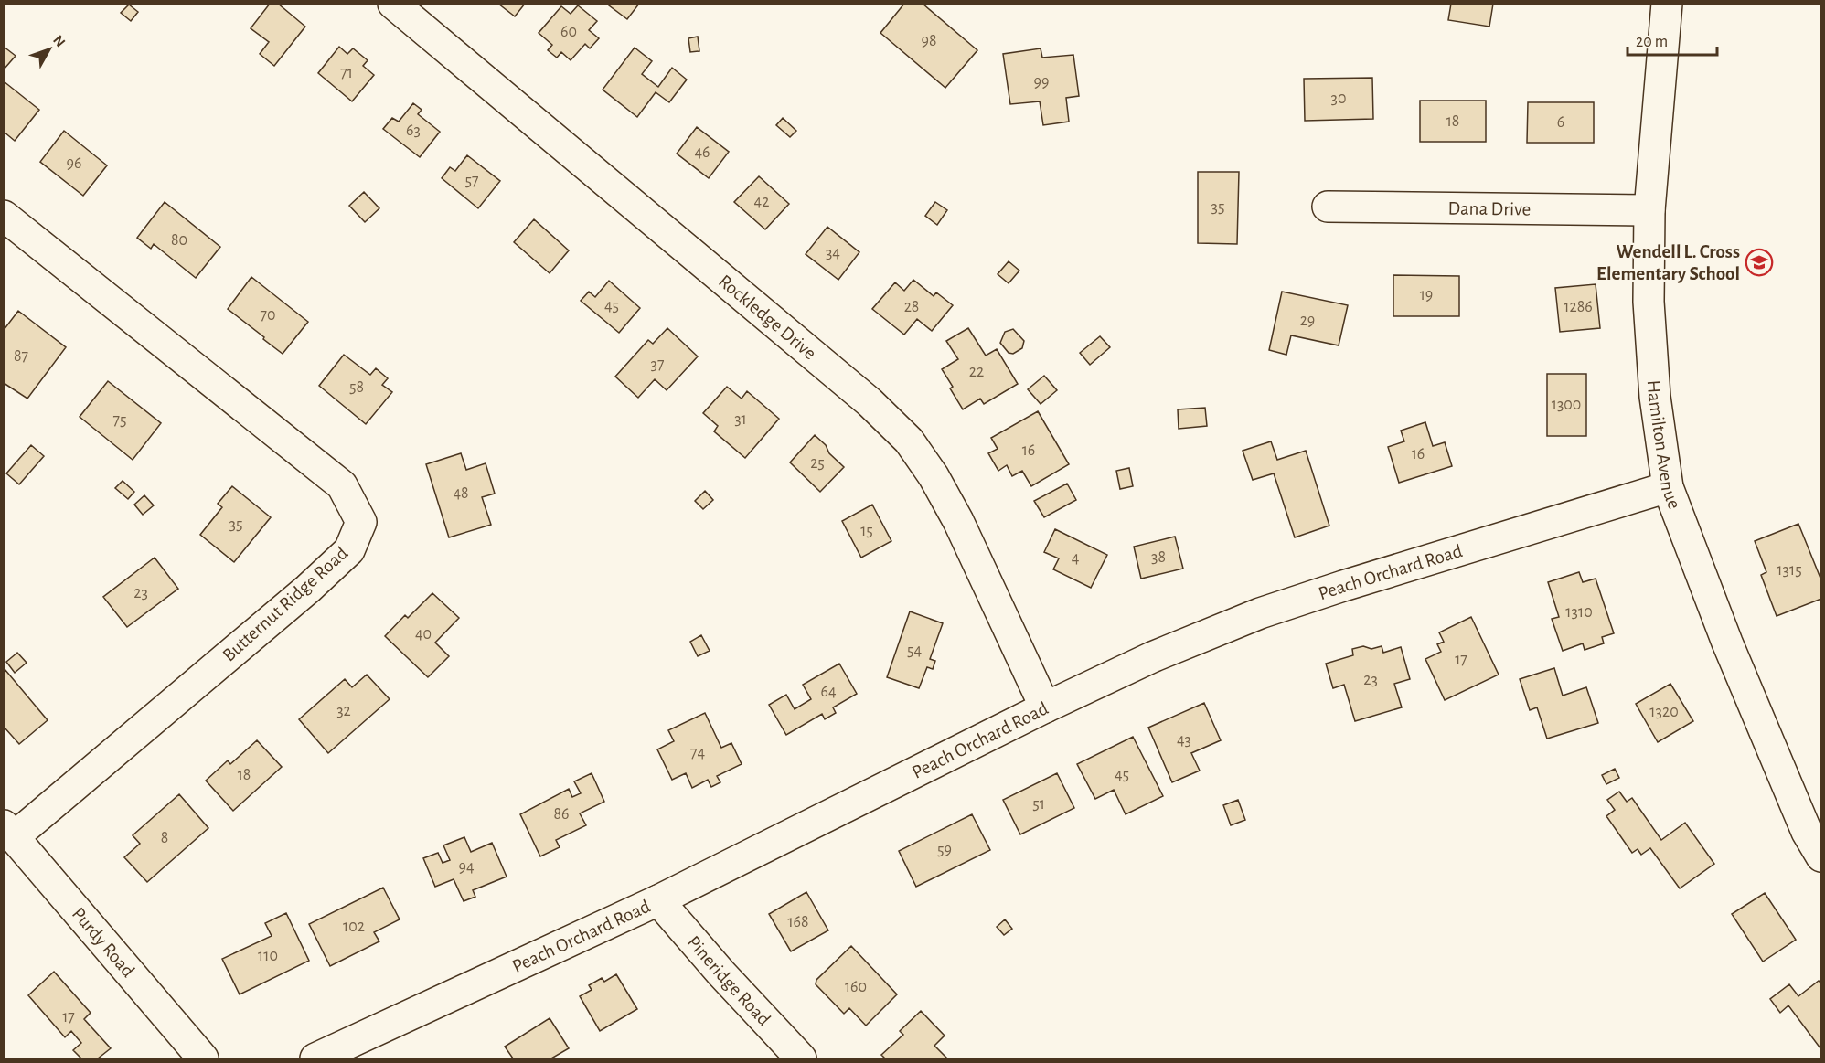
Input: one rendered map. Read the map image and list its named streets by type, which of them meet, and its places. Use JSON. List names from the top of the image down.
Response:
{
  "streets": {
    "street": [
      "Dana Drive",
      "Rockledge Drive",
      "Hamilton Avenue",
      "Peach Orchard Road",
      "Butternut Ridge Road",
      "Purdy Road",
      "Pineridge Road"
    ]
  },
  "crossings": [
    ["Dana Drive", "Hamilton Avenue"],
    ["Rockledge Drive", "Peach Orchard Road"],
    ["Hamilton Avenue", "Peach Orchard Road"],
    ["Peach Orchard Road", "Pineridge Road"],
    ["Butternut Ridge Road", "Purdy Road"]
  ],
  "places": {
    "school or university": ["Wendell L. Cross Elementary School"]
  },
  "house_numbers": [
    "60",
    "98",
    "71",
    "99",
    "30",
    "18",
    "6",
    "63",
    "46",
    "96",
    "57",
    "42",
    "35",
    "80",
    "34",
    "19",
    "45",
    "28",
    "1286",
    "70",
    "29",
    "87",
    "37",
    "22",
    "58",
    "1300",
    "31",
    "75",
    "16",
    "16",
    "25",
    "48",
    "35",
    "15",
    "38",
    "4",
    "1315",
    "23",
    "1310",
    "40",
    "54",
    "17",
    "23",
    "64",
    "32",
    "1320",
    "43",
    "74",
    "18",
    "45",
    "51",
    "86",
    "8",
    "59",
    "94",
    "168",
    "102",
    "110",
    "160",
    "17"
  ],
  "scale_bar": "20 m",
  "north": "top right"
}
